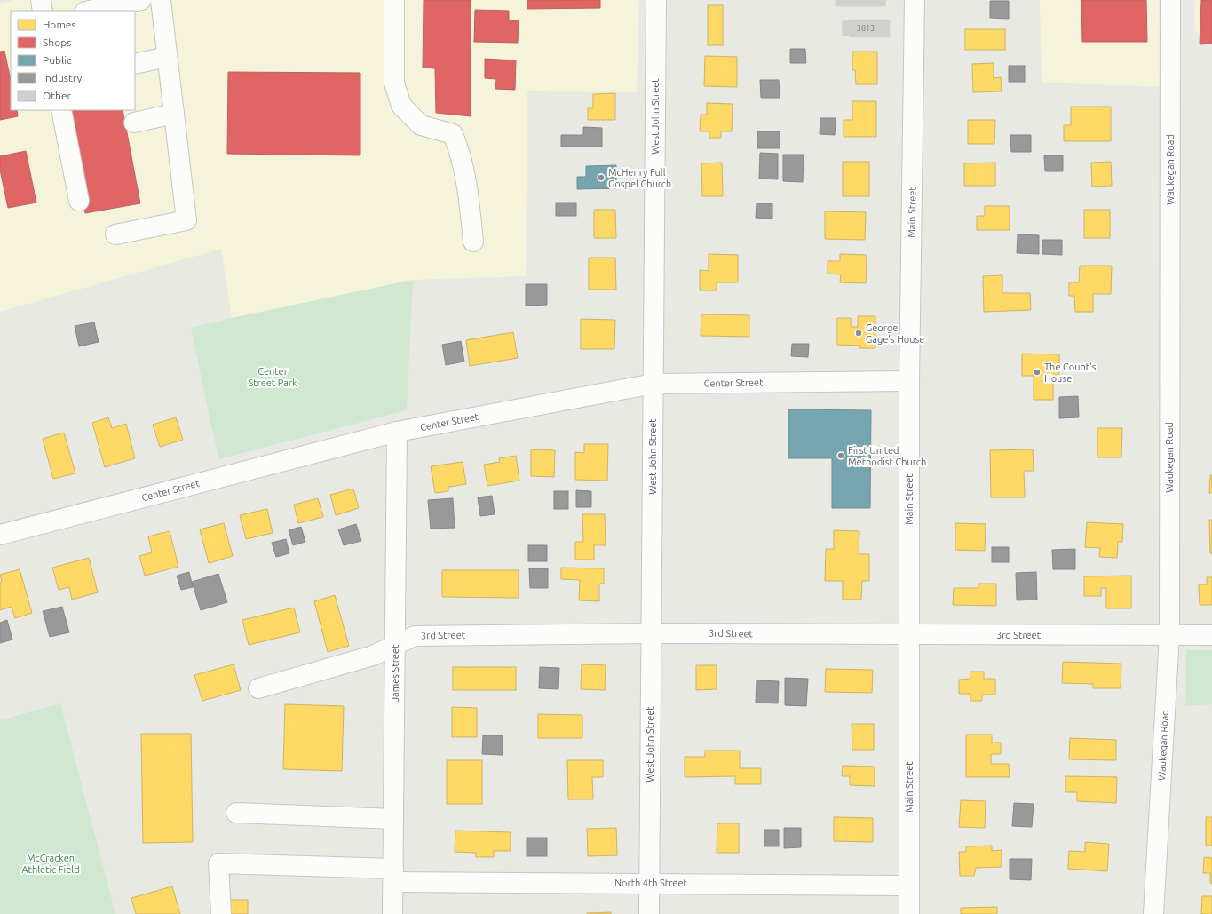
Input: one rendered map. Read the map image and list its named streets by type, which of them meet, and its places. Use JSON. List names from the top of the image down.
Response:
{
  "streets": {
    "street": [
      "West John Street",
      "Waukegan Road",
      "Main Street",
      "Center Street",
      "3rd Street",
      "James Street",
      "North 4th Street"
    ]
  },
  "crossings": [
    ["West John Street", "Center Street"],
    ["West John Street", "3rd Street"],
    ["West John Street", "North 4th Street"],
    ["Waukegan Road", "3rd Street"],
    ["Main Street", "Center Street"],
    ["Main Street", "3rd Street"],
    ["Main Street", "North 4th Street"],
    ["Center Street", "James Street"],
    ["3rd Street", "James Street"],
    ["James Street", "North 4th Street"]
  ],
  "parks": ["Center Street Park", "McCracken Athletic Field"],
  "places": [
    "McHenry Full Gospel Church",
    "George Gage's House",
    "The Count's House",
    "First United Methodist Church"
  ],
  "house_numbers": ["3813"],
  "legend": [
    "Homes",
    "Shops",
    "Public",
    "Industry",
    "Other"
  ]
}
